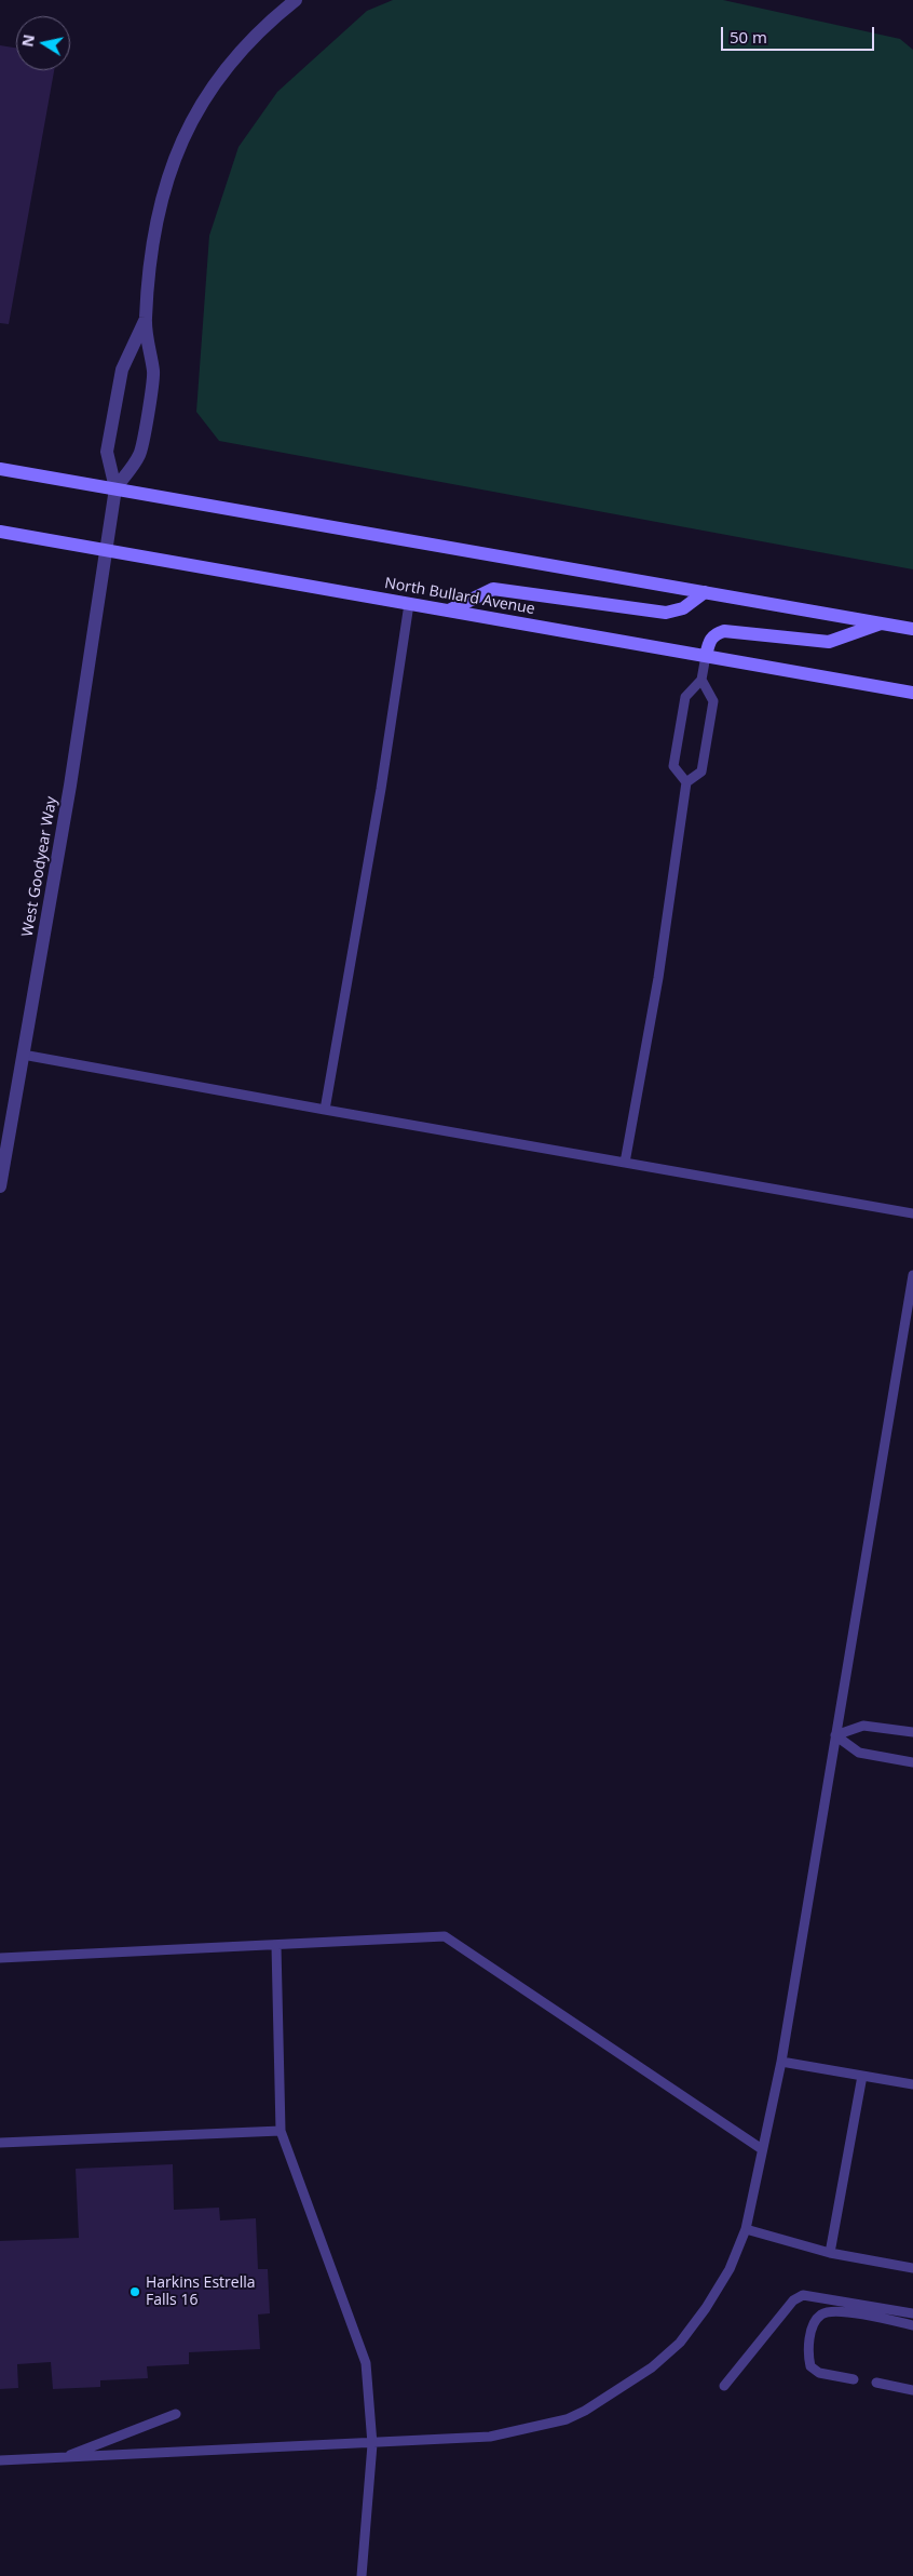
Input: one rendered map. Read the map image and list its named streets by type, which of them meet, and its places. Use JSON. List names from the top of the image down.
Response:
{
  "streets": {
    "main road": ["North Bullard Avenue"],
    "street": ["West Goodyear Way"]
  },
  "crossings": [
    ["North Bullard Avenue", "West Goodyear Way"]
  ],
  "places": ["Harkins Estrella Falls 16"],
  "scale_bar": "50 m",
  "north": "left"
}
